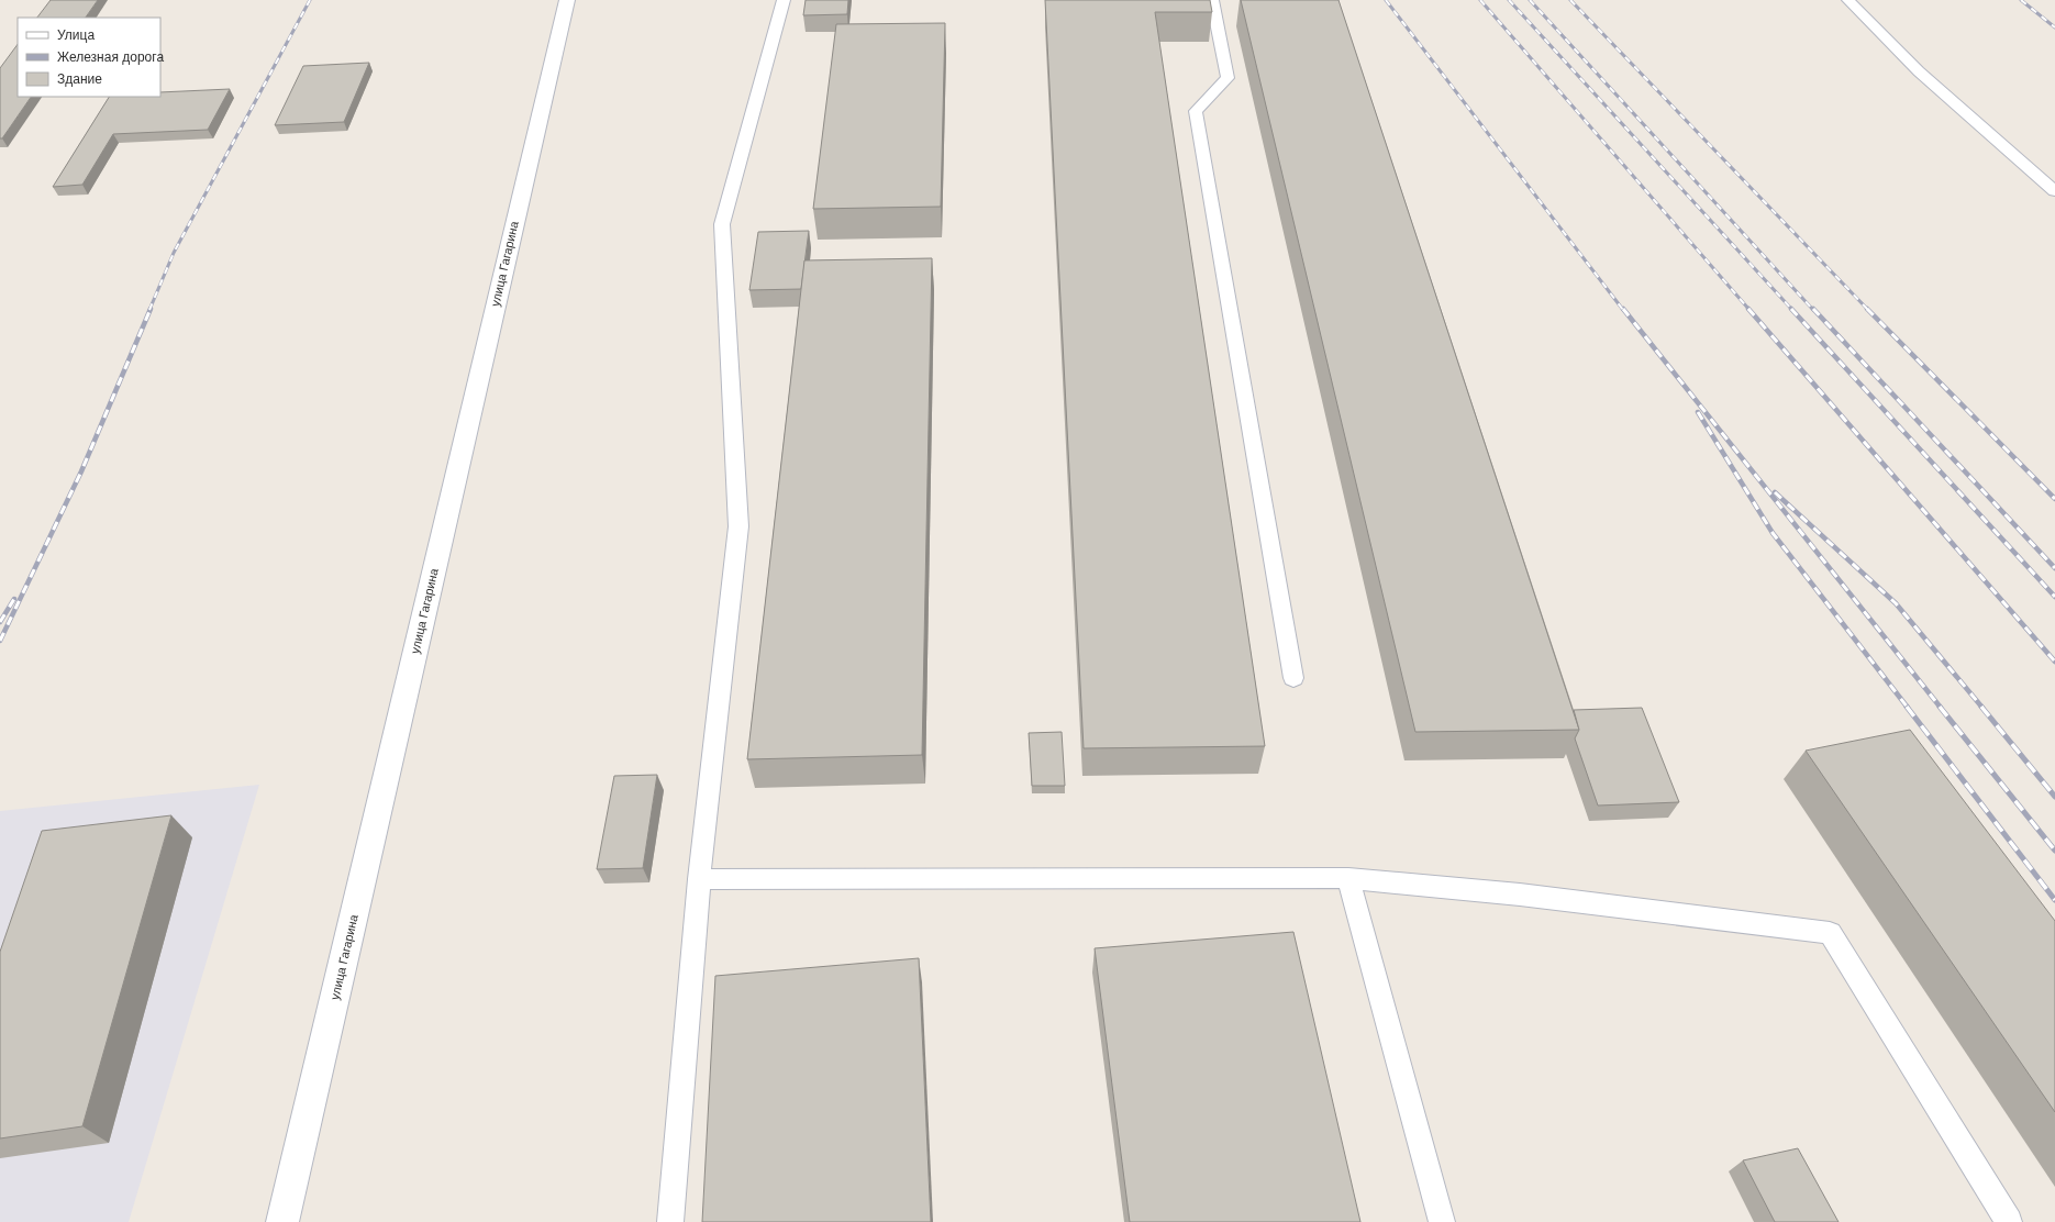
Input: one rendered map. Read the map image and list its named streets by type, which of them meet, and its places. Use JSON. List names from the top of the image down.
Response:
{
  "streets": {
    "street": ["улица Гагарина"]
  },
  "legend": ["Улица", "Железная дорога", "Здание"]
}
